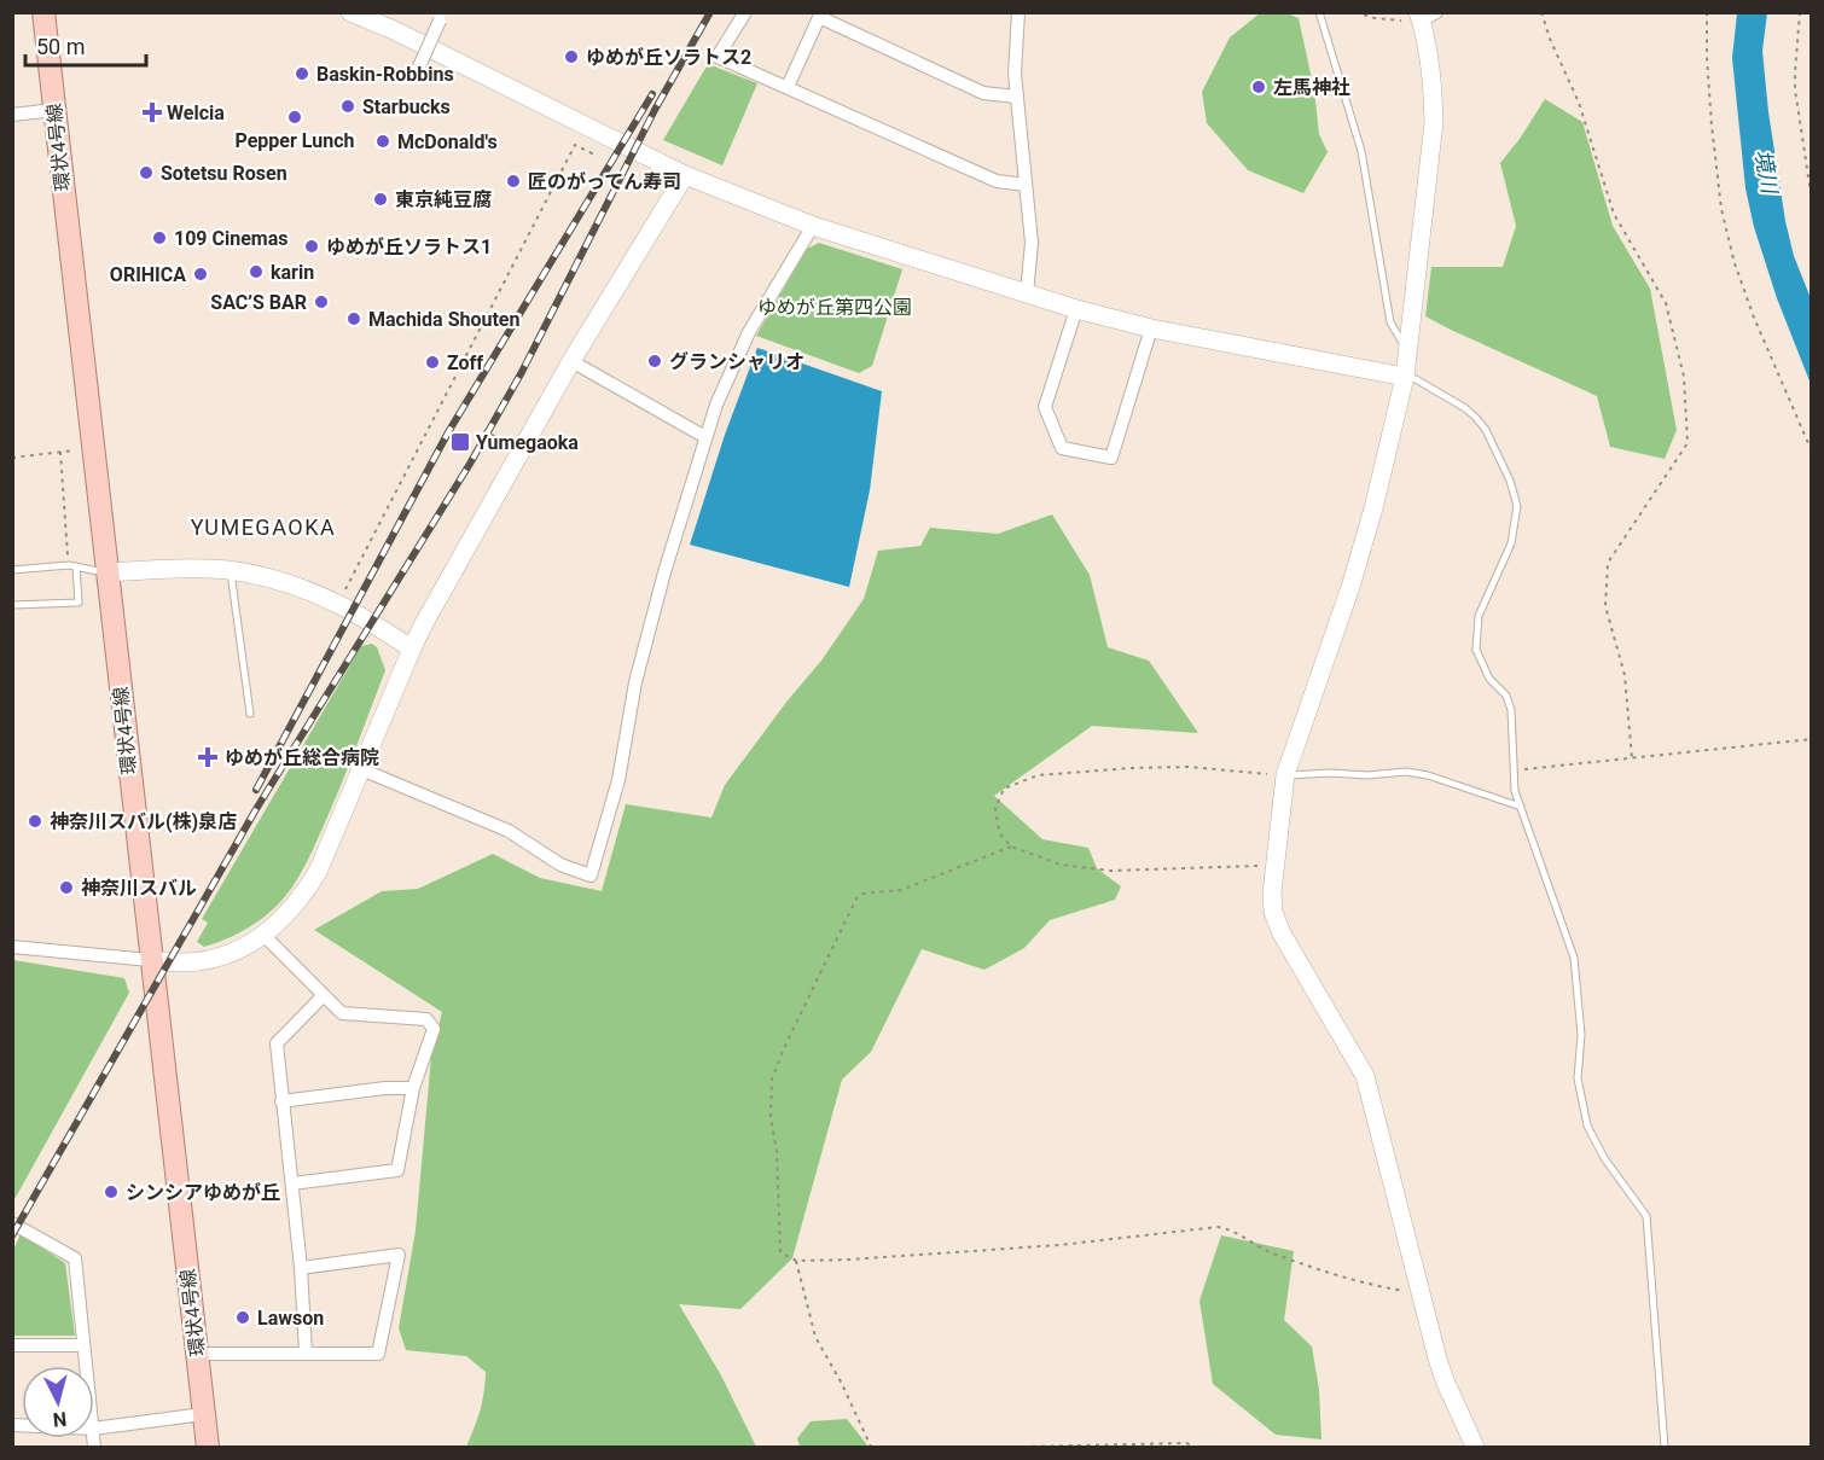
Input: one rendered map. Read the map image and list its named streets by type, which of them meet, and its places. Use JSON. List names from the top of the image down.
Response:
{
  "streets": {
    "main road": ["環状4号線"]
  },
  "districts": ["YUMEGAOKA"],
  "water": ["境川"],
  "parks": ["ゆめが丘第四公園"],
  "places": {
    "other": [
      "ゆめが丘ソラトス2",
      "Baskin-Robbins",
      "左馬神社",
      "Starbucks",
      "Pepper Lunch",
      "McDonald's",
      "Sotetsu Rosen",
      "匠のがってん寿司",
      "東京純豆腐",
      "109 Cinemas",
      "ゆめが丘ソラトス1",
      "karin",
      "ORIHICA",
      "SAC’S BAR",
      "Machida Shouten",
      "グランシャリオ",
      "Zoff",
      "神奈川スバル(株)泉店",
      "神奈川スバル",
      "シンシアゆめが丘",
      "Lawson"
    ],
    "health": ["Welcia", "ゆめが丘総合病院"],
    "transit": ["Yumegaoka"]
  },
  "scale_bar": "50 m",
  "north": "bottom"
}
